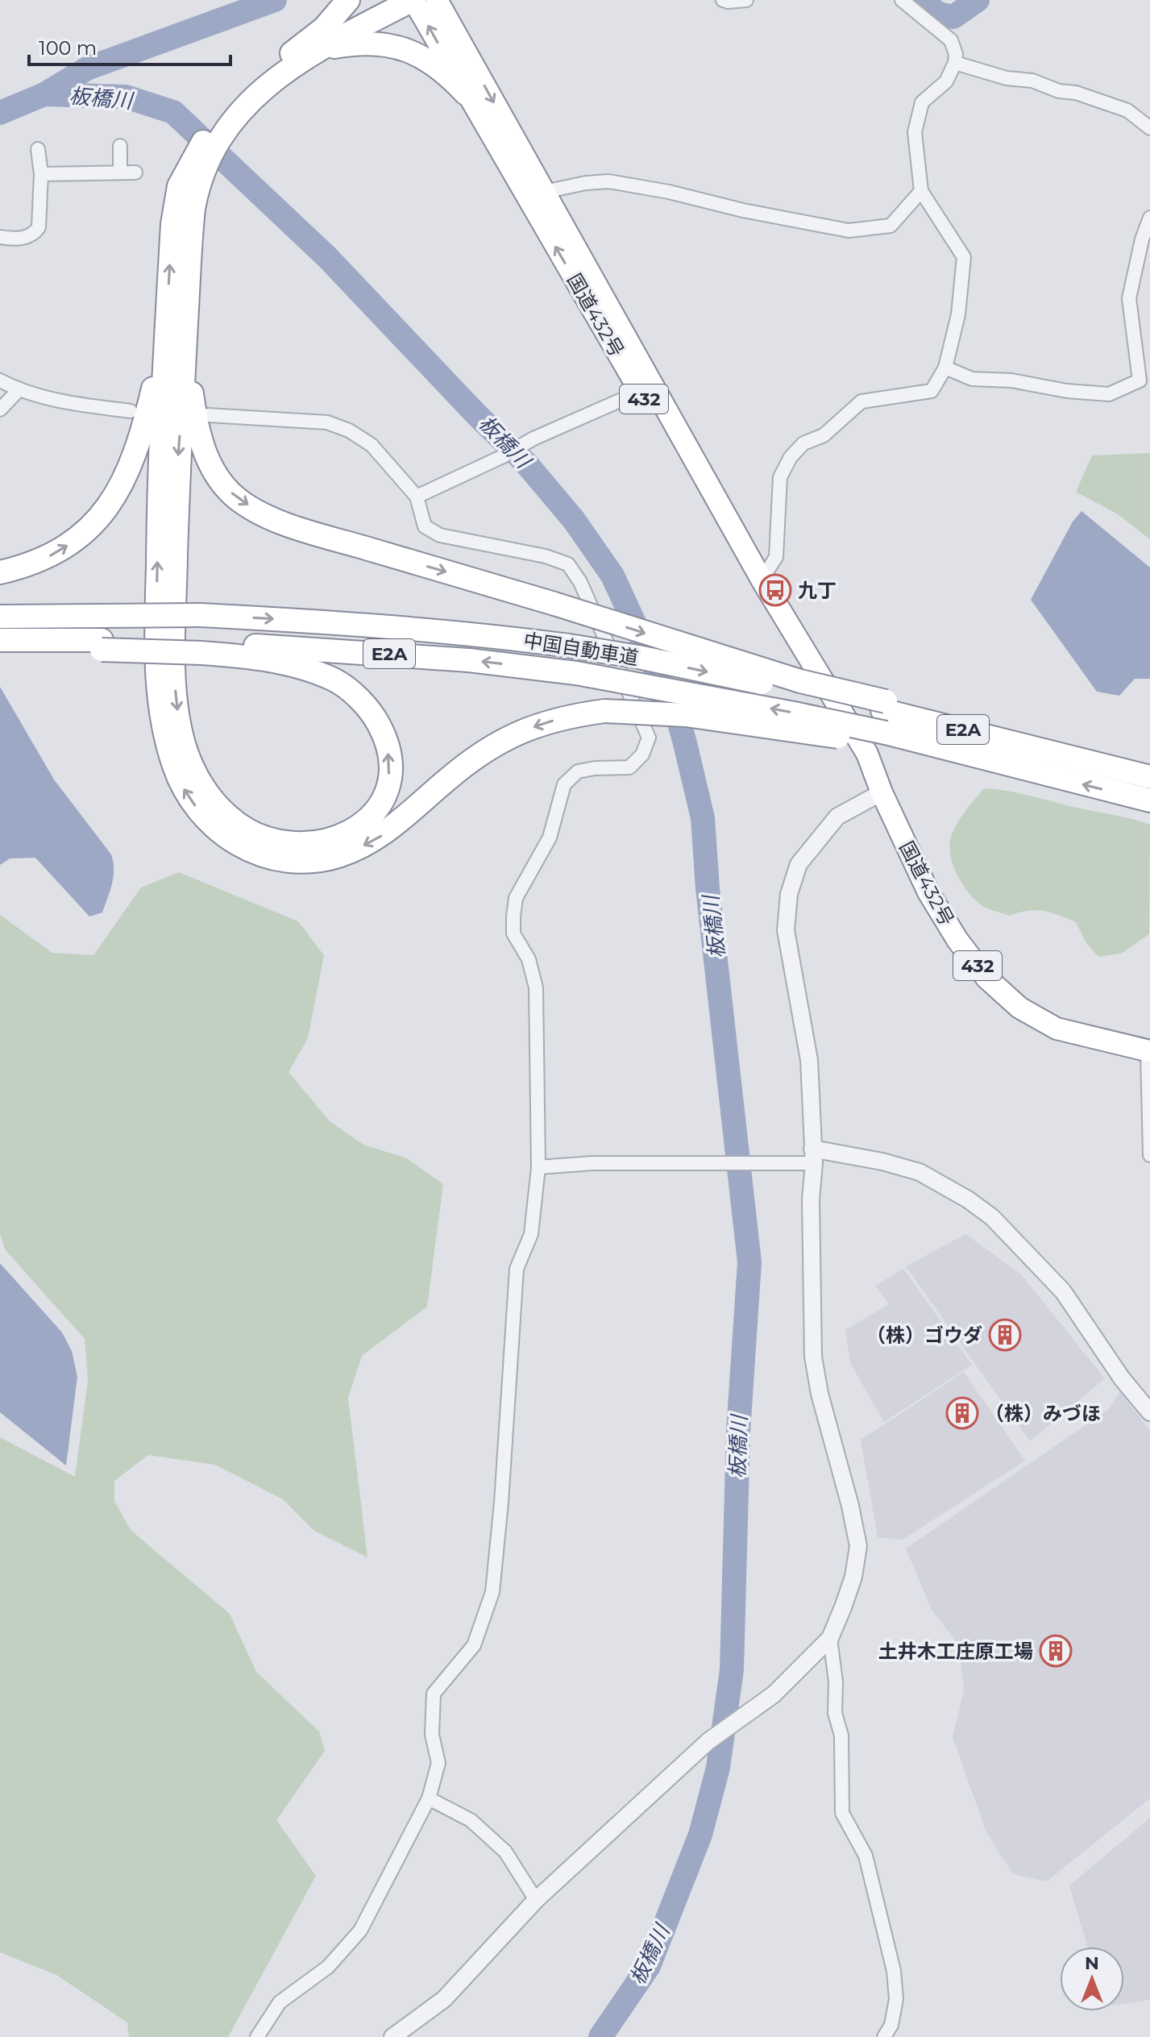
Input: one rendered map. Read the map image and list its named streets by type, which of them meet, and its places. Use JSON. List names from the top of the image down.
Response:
{
  "streets": {
    "highway": [
      "国道432号",
      "432",
      "中国自動車道",
      "E2A"
    ]
  },
  "water": ["板橋川"],
  "places": {
    "bus stop": ["九丁"],
    "building": ["（株）ゴウダ", "（株）みづほ", "土井木工庄原工場"]
  },
  "scale_bar": "100 m",
  "north": "top"
}
